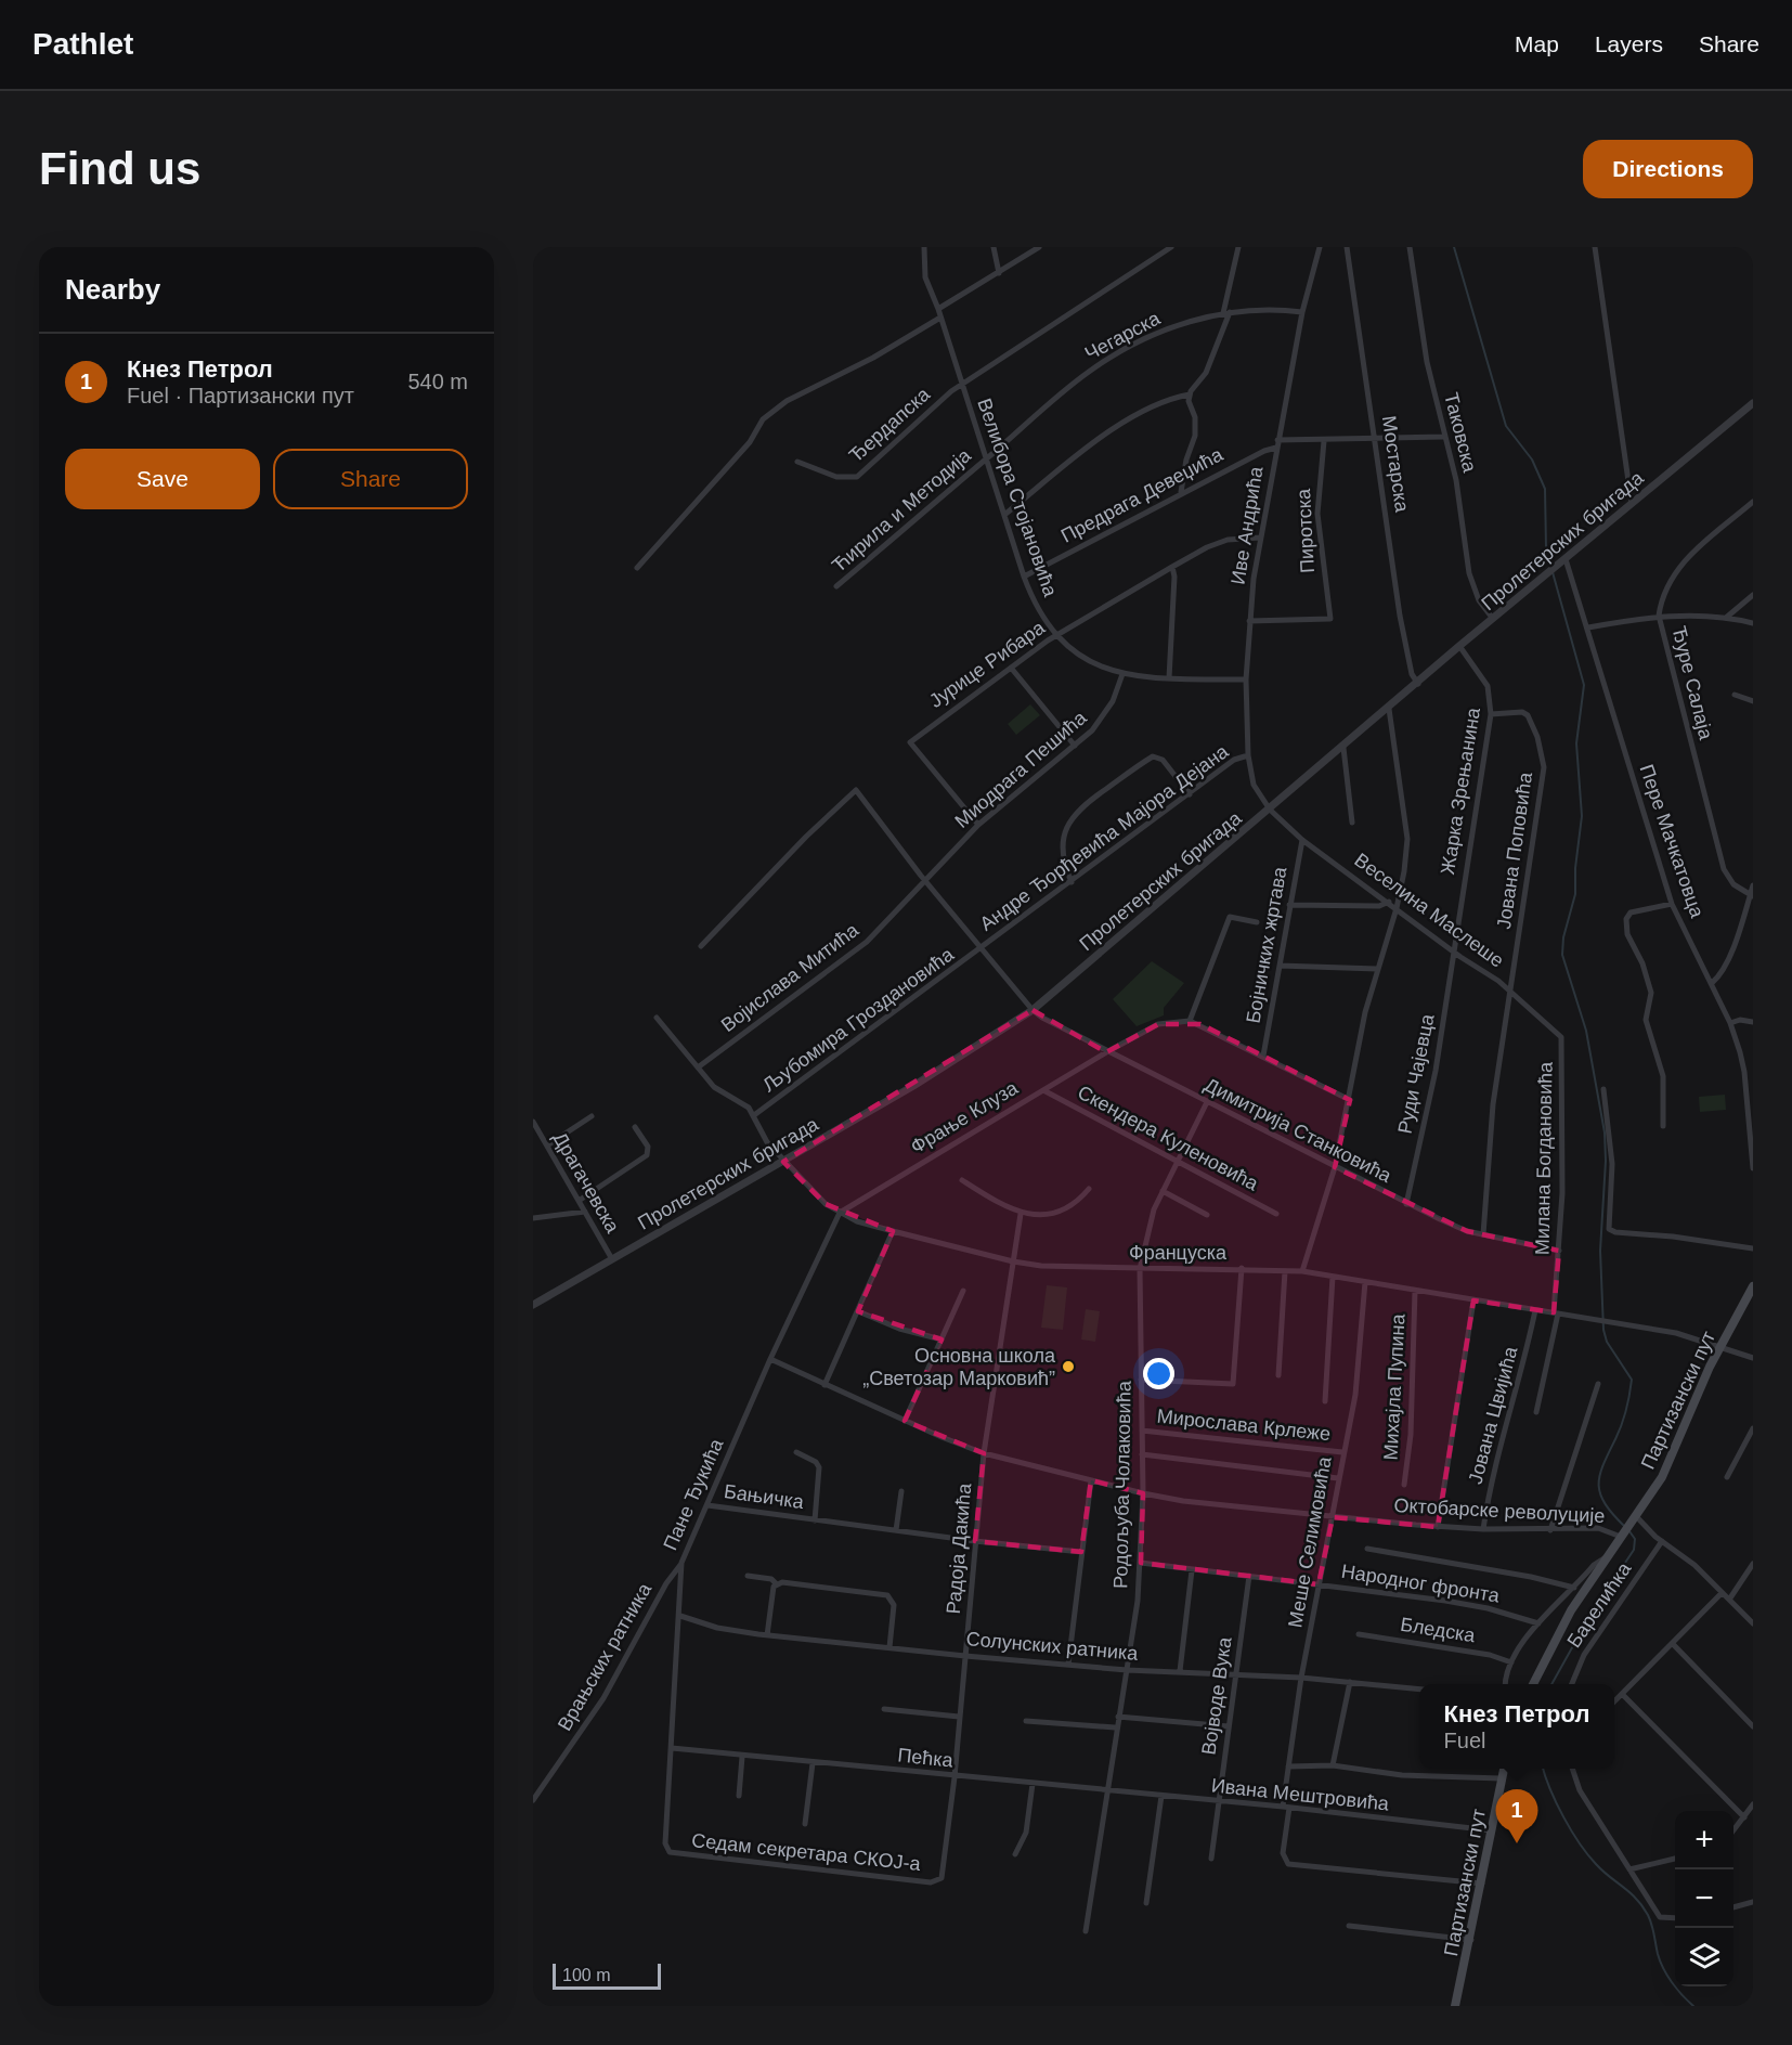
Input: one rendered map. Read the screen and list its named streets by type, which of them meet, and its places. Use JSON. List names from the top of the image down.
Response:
{
  "streets": {
    "main road": ["Партизански пут"],
    "street": [
      "Чегарска",
      "Ђердапска",
      "Таковска",
      "Мостарска",
      "Предрага Девеџића",
      "Велибора Стојановића",
      "Ћирила и Методија",
      "Иве Андрића",
      "Пиротска",
      "Пролетерских бригада",
      "Јурице Рибара",
      "Ђуре Салаја",
      "Миодрага Пешића",
      "Жарка Зрењанина",
      "Андре Ђорђевића Мајора Дејана",
      "Пере Мачкатовца",
      "Јована Поповића",
      "Веселина Маслеше",
      "Бојничких жртава",
      "Војислава Митића",
      "Љубомира Гроздановића",
      "Руди Чајевца",
      "Фрање Клуза",
      "Димитрија Станковића",
      "Скендера Куленовића",
      "Милана Богдановића",
      "Драгачевска",
      "Француска",
      "Михајла Пупина",
      "Јована Цвијића",
      "Мирослава Крлеже",
      "Родољуба Чолаковића",
      "Пане Ђукића",
      "Бањичка",
      "Октобарске револуције",
      "Меше Селимовића",
      "Радоја Дакића",
      "Народног фронта",
      "Барелићка",
      "Бледска",
      "Солунских ратника",
      "Врањских ратника",
      "Војводе Вука",
      "Пећка",
      "Ивана Мештровића",
      "Седам секретара СКОЈ-а"
    ]
  },
  "crossings": [
    ["Чегарска", "Велибора Стојановића"],
    ["Чегарска", "Ћирила и Методија"],
    ["Чегарска", "Иве Андрића"],
    ["Ђердапска", "Велибора Стојановића"],
    ["Таковска", "Пролетерских бригада"],
    ["Мостарска", "Пролетерских бригада"],
    ["Предрага Девеџића", "Велибора Стојановића"],
    ["Предрага Девеџића", "Иве Андрића"],
    ["Велибора Стојановића", "Ћирила и Методија"],
    ["Велибора Стојановића", "Иве Андрића"],
    ["Велибора Стојановића", "Јурице Рибара"],
    ["Велибора Стојановића", "Миодрага Пешића"],
    ["Иве Андрића", "Пиротска"],
    ["Иве Андрића", "Пролетерских бригада"],
    ["Иве Андрића", "Јурице Рибара"],
    ["Иве Андрића", "Андре Ђорђевића Мајора Дејана"],
    ["Иве Андрића", "Веселина Маслеше"],
    ["Пролетерских бригада", "Жарка Зрењанина"],
    ["Пролетерских бригада", "Пере Мачкатовца"],
    ["Пролетерских бригада", "Веселина Маслеше"],
    ["Пролетерских бригада", "Димитрија Станковића"],
    ["Пролетерских бригада", "Драгачевска"],
    ["Пролетерских бригада", "Француска"],
    ["Јурице Рибара", "Миодрага Пешића"],
    ["Миодрага Пешића", "Војислава Митића"],
    ["Миодрага Пешића", "Димитрија Станковића"],
    ["Жарка Зрењанина", "Јована Поповића"],
    ["Жарка Зрењанина", "Веселина Маслеше"],
    ["Жарка Зрењанина", "Руди Чајевца"],
    ["Андре Ђорђевића Мајора Дејана", "Љубомира Гроздановића"],
    ["Андре Ђорђевића Мајора Дејана", "Димитрија Станковића"],
    ["Јована Поповића", "Веселина Маслеше"],
    ["Веселина Маслеше", "Бојничких жртава"],
    ["Веселина Маслеше", "Руди Чајевца"],
    ["Веселина Маслеше", "Милана Богдановића"],
    ["Војислава Митића", "Димитрија Станковића"],
    ["Љубомира Гроздановића", "Димитрија Станковића"],
    ["Љубомира Гроздановића", "Француска"],
    ["Руди Чајевца", "Димитрија Станковића"],
    ["Фрање Клуза", "Димитрија Станковића"],
    ["Фрање Клуза", "Скендера Куленовића"],
    ["Фрање Клуза", "Француска"],
    ["Фрање Клуза", "Пане Ђукића"],
    ["Димитрија Станковића", "Милана Богдановића"],
    ["Димитрија Станковића", "Родољуба Чолаковића"],
    ["Скендера Куленовића", "Родољуба Чолаковића"],
    ["Милана Богдановића", "Француска"],
    ["Милана Богдановића", "Јована Цвијића"],
    ["Француска", "Михајла Пупина"],
    ["Француска", "Партизански пут"],
    ["Француска", "Јована Цвијића"],
    ["Француска", "Родољуба Чолаковића"],
    ["Француска", "Пане Ђукића"],
    ["Француска", "Меше Селимовића"],
    ["Француска", "Радоја Дакића"],
    ["Партизански пут", "Октобарске револуције"],
    ["Партизански пут", "Меше Селимовића"],
    ["Партизански пут", "Народног фронта"],
    ["Партизански пут", "Бледска"],
    ["Партизански пут", "Ивана Мештровића"],
    ["Јована Цвијића", "Октобарске револуције"],
    ["Мирослава Крлеже", "Родољуба Чолаковића"],
    ["Мирослава Крлеже", "Меше Селимовића"],
    ["Родољуба Чолаковића", "Октобарске револуције"],
    ["Родољуба Чолаковића", "Народног фронта"],
    ["Родољуба Чолаковића", "Солунских ратника"],
    ["Родољуба Чолаковића", "Пећка"],
    ["Родољуба Чолаковића", "Ивана Мештровића"],
    ["Пане Ђукића", "Бањичка"],
    ["Пане Ђукића", "Солунских ратника"],
    ["Пане Ђукића", "Врањских ратника"],
    ["Пане Ђукића", "Пећка"],
    ["Пане Ђукића", "Седам секретара СКОЈ-а"],
    ["Бањичка", "Радоја Дакића"],
    ["Октобарске револуције", "Меше Селимовића"],
    ["Октобарске револуције", "Радоја Дакића"],
    ["Меше Селимовића", "Народног фронта"],
    ["Меше Селимовића", "Солунских ратника"],
    ["Меше Селимовића", "Ивана Мештровића"],
    ["Радоја Дакића", "Солунских ратника"],
    ["Радоја Дакића", "Пећка"],
    ["Радоја Дакића", "Седам секретара СКОЈ-а"],
    ["Народног фронта", "Војводе Вука"],
    ["Солунских ратника", "Војводе Вука"],
    ["Војводе Вука", "Ивана Мештровића"],
    ["Пећка", "Ивана Мештровића"]
  ],
  "places": ["Основна школа „Светозар Марковић”"],
  "scale_bar": "100 m",
  "page": {
    "header": "Pathlet",
    "nav": ["Map", "Layers", "Share"],
    "buttons": [
      "Directions",
      ["Save", "Share"]
    ],
    "title": "Find us",
    "heading": "Nearby",
    "list": [
      {
        "mark": "1",
        "name": "Кнез Петрол",
        "note": "Fuel · Партизански пут",
        "value": "540 m"
      }
    ],
    "popup": ["Кнез Петрол", "Fuel"],
    "pins": "1",
    "map_buttons": ["+", "−"],
    "scale": "100 m"
  }
}
